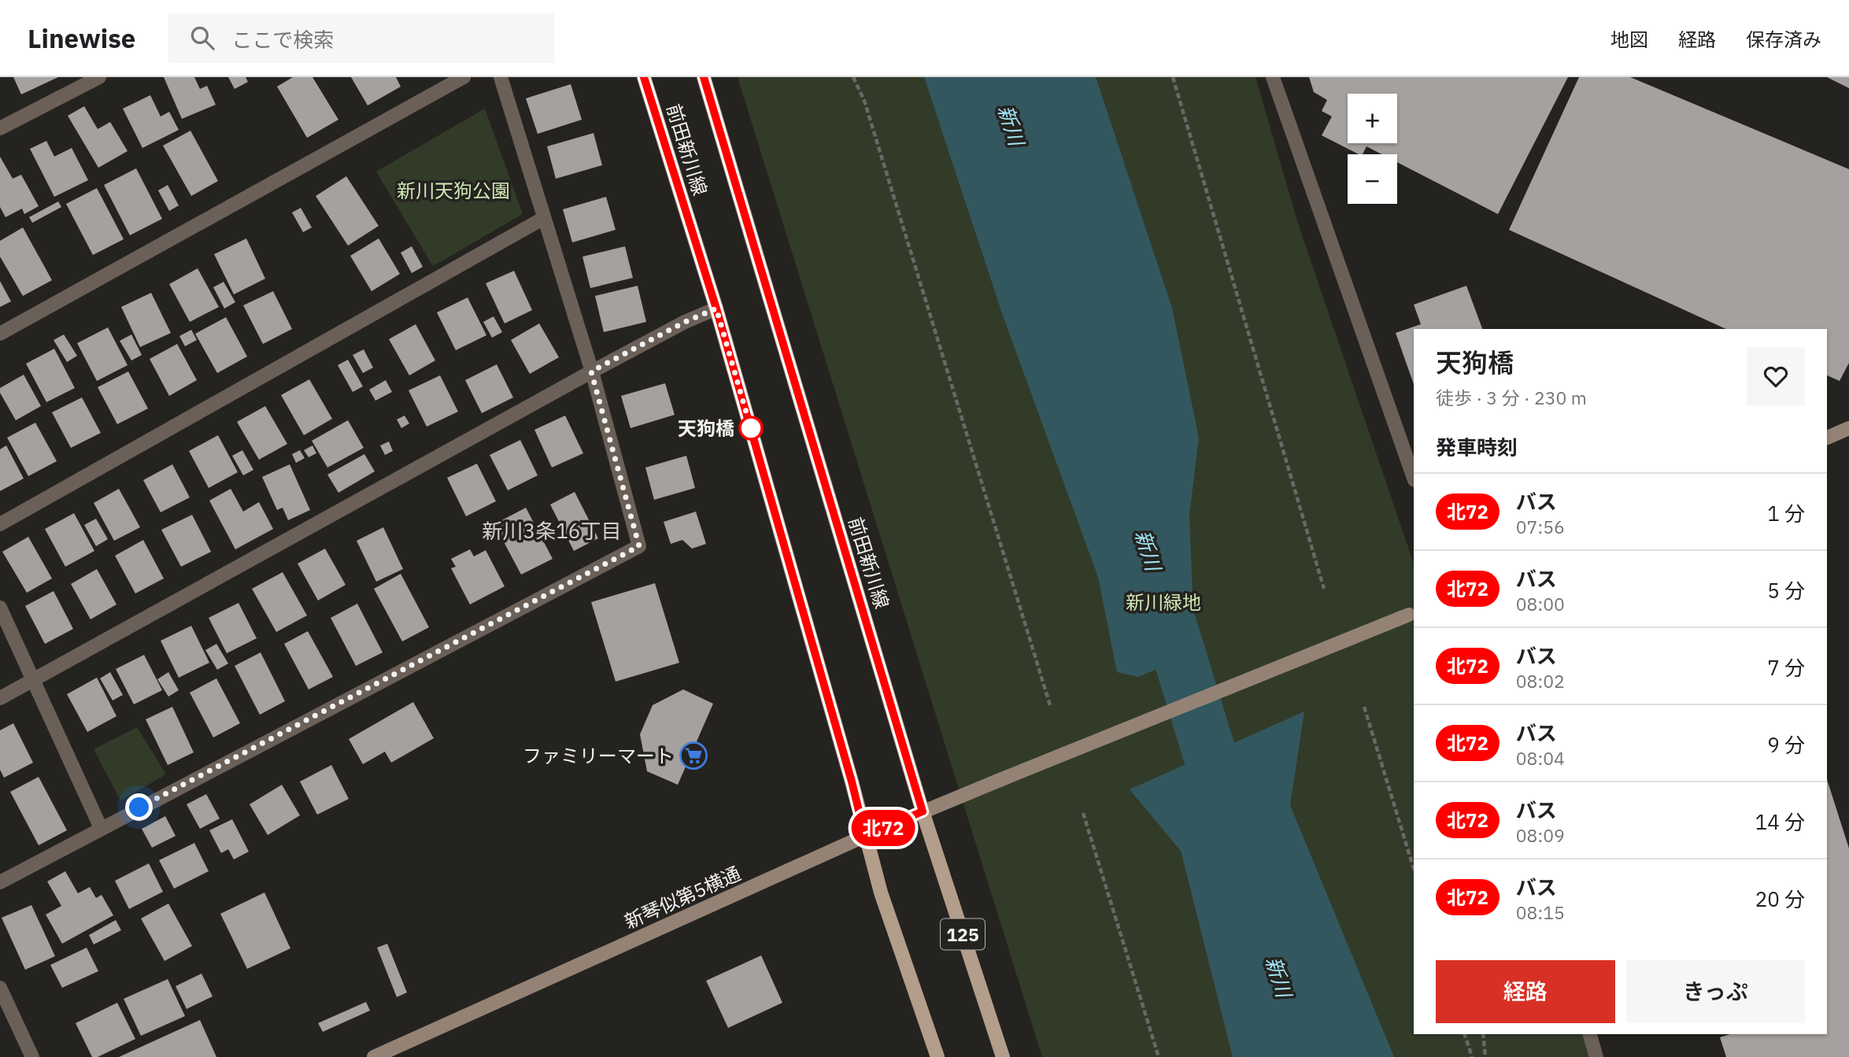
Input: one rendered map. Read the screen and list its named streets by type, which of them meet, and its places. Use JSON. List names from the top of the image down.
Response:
{
  "streets": {
    "main road": ["前田新川線", "125"],
    "street": ["新琴似第5横通"]
  },
  "crossings": [
    ["前田新川線", "新琴似第5横通"]
  ],
  "districts": ["新川3条16丁目"],
  "water": ["新川"],
  "parks": ["新川天狗公園", "新川緑地"],
  "places": {
    "other": ["天狗橋"],
    "supermarket": ["ファミリーマート"]
  },
  "lines": ["bus line 北72"],
  "page": {
    "header": "Linewise",
    "search": "ここで検索",
    "nav": ["地図", "経路", "保存済み"],
    "on_map": "北72",
    "map_buttons": ["+", "−"],
    "heading": [
      ["天狗橋", "徒歩 · 3 分 · 230 m"],
      "発車時刻"
    ],
    "list": [
      {
        "mark": "北72",
        "name": "バス",
        "note": "07:56",
        "value": "1 分"
      },
      {
        "mark": "北72",
        "name": "バス",
        "note": "08:00",
        "value": "5 分"
      },
      {
        "mark": "北72",
        "name": "バス",
        "note": "08:02",
        "value": "7 分"
      },
      {
        "mark": "北72",
        "name": "バス",
        "note": "08:04",
        "value": "9 分"
      },
      {
        "mark": "北72",
        "name": "バス",
        "note": "08:09",
        "value": "14 分"
      },
      {
        "mark": "北72",
        "name": "バス",
        "note": "08:15",
        "value": "20 分"
      }
    ],
    "buttons": ["経路", "きっぷ"]
  }
}
